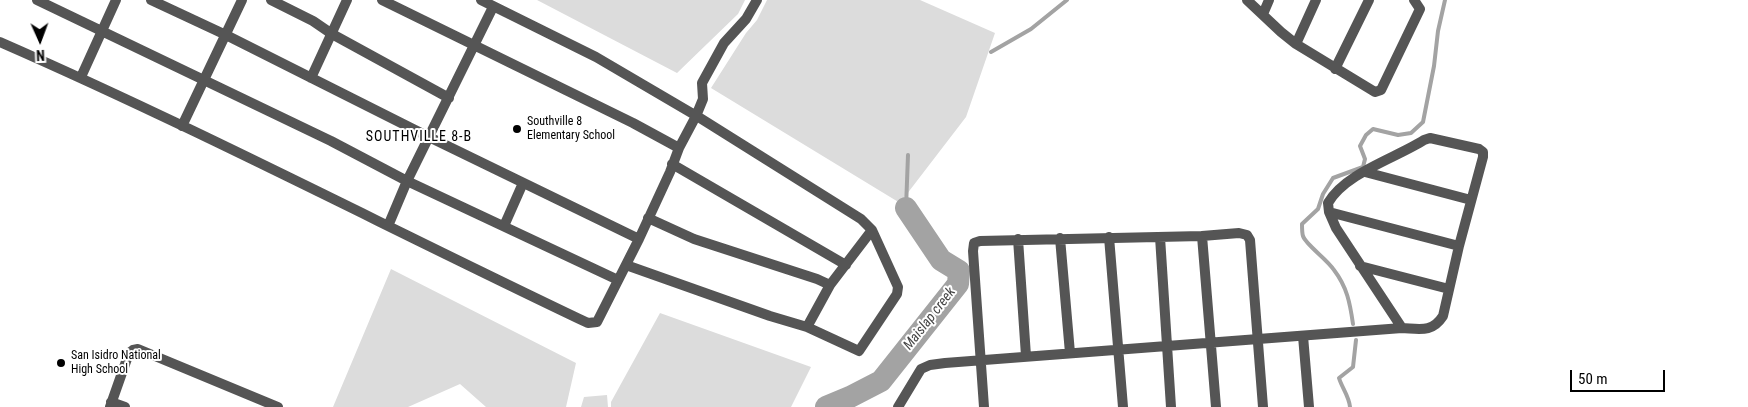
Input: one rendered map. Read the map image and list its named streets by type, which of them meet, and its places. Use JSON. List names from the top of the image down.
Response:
{
  "districts": ["SOUTHVILLE 8-B"],
  "water": ["Maislap creek"],
  "places": ["Southville 8 Elementary School", "San Isidro National High School"],
  "scale_bar": "50 m",
  "north": "bottom"
}
